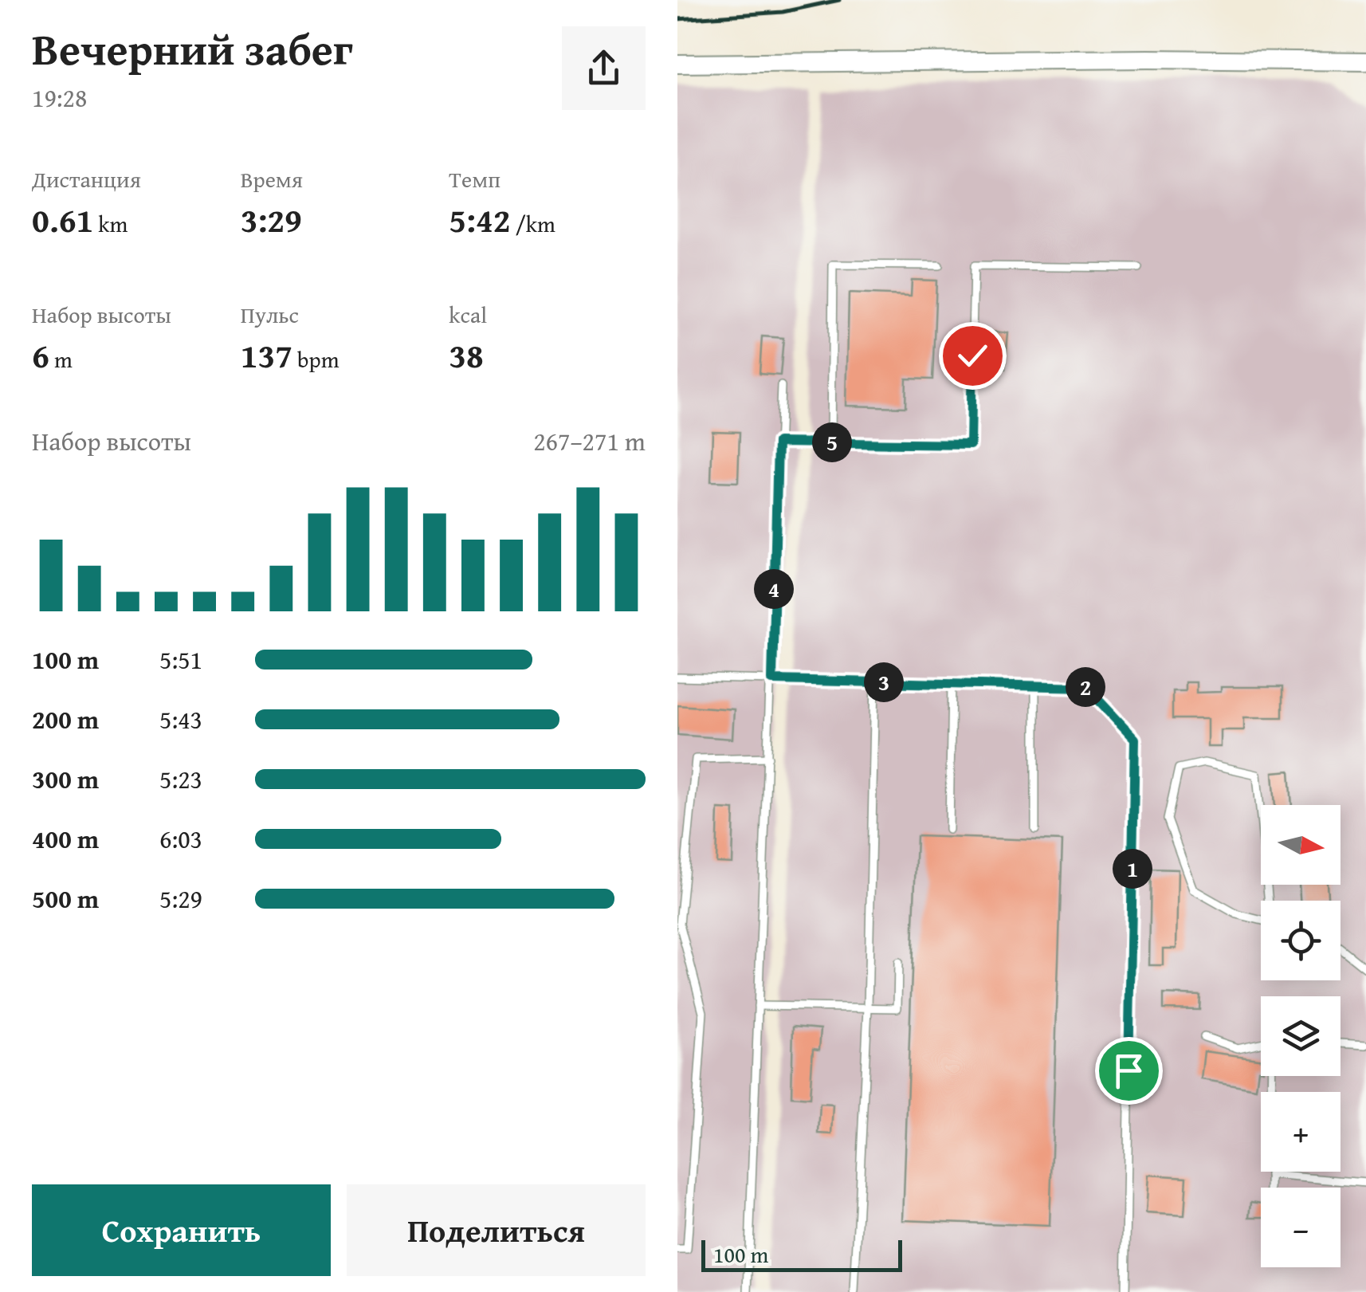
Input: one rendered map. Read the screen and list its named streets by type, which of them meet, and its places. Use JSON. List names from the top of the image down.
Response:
{
  "scale_bar": "100 m",
  "north": "right",
  "page": {
    "heading": ["Вечерний забег", "19:28"],
    "stats": [
      ["Дистанция", "0.61 km"],
      ["Время", "3:29"],
      ["Темп", "5:42 /km"],
      ["Набор высоты", "6 m"],
      ["Пульс", "137 bpm"],
      ["kcal", "38"]
    ],
    "chart": ["Набор высоты", "267–271 m"],
    "pins": [
      "5",
      "4",
      "3",
      "2",
      "1"
    ],
    "list": [
      {
        "name": "100 m",
        "note": "5:51"
      },
      {
        "name": "200 m",
        "note": "5:43"
      },
      {
        "name": "300 m",
        "note": "5:23"
      },
      {
        "name": "400 m",
        "note": "6:03"
      },
      {
        "name": "500 m",
        "note": "5:29"
      }
    ],
    "map_buttons": ["+", "−"],
    "buttons": ["Сохранить", "Поделиться"],
    "scale": "100 m"
  }
}
